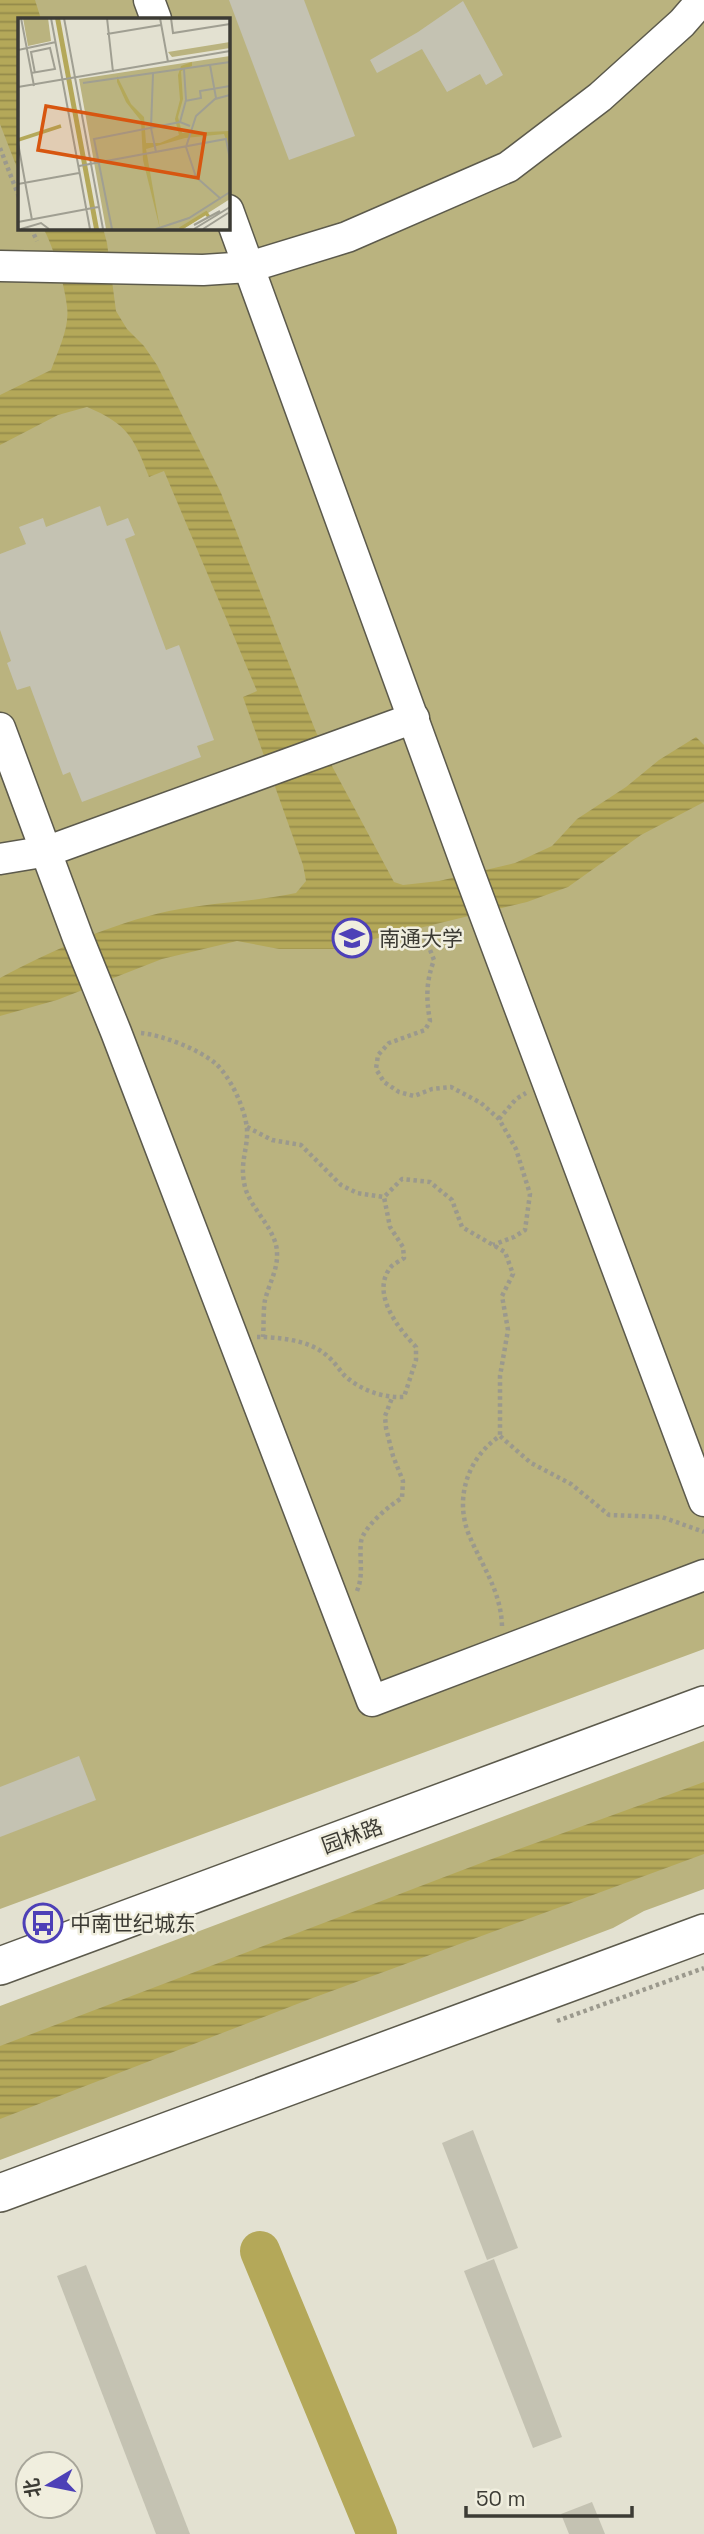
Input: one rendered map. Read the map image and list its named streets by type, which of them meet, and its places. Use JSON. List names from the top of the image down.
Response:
{
  "streets": {
    "main road": ["园林路"]
  },
  "places": {
    "school or university": ["南通大学"],
    "bus stop": ["中南世纪城东"]
  },
  "scale_bar": "50 m",
  "north": "left"
}
